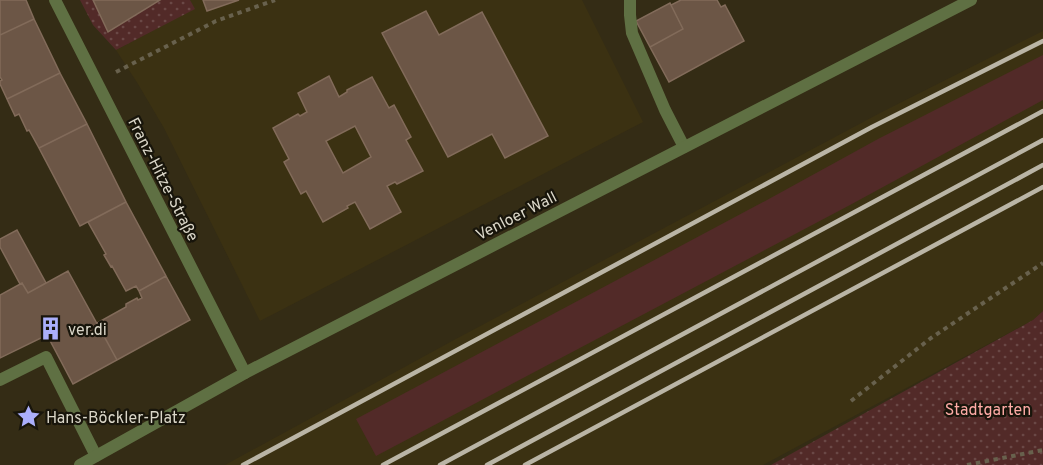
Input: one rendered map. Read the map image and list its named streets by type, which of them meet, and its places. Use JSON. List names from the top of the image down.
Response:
{
  "streets": {
    "street": ["Franz-Hitze-Straße", "Venloer Wall"]
  },
  "crossings": [
    ["Franz-Hitze-Straße", "Venloer Wall"]
  ],
  "parks": ["Stadtgarten"],
  "places": {
    "building": ["ver.di"],
    "place": ["Hans-Böckler-Platz"]
  }
}
